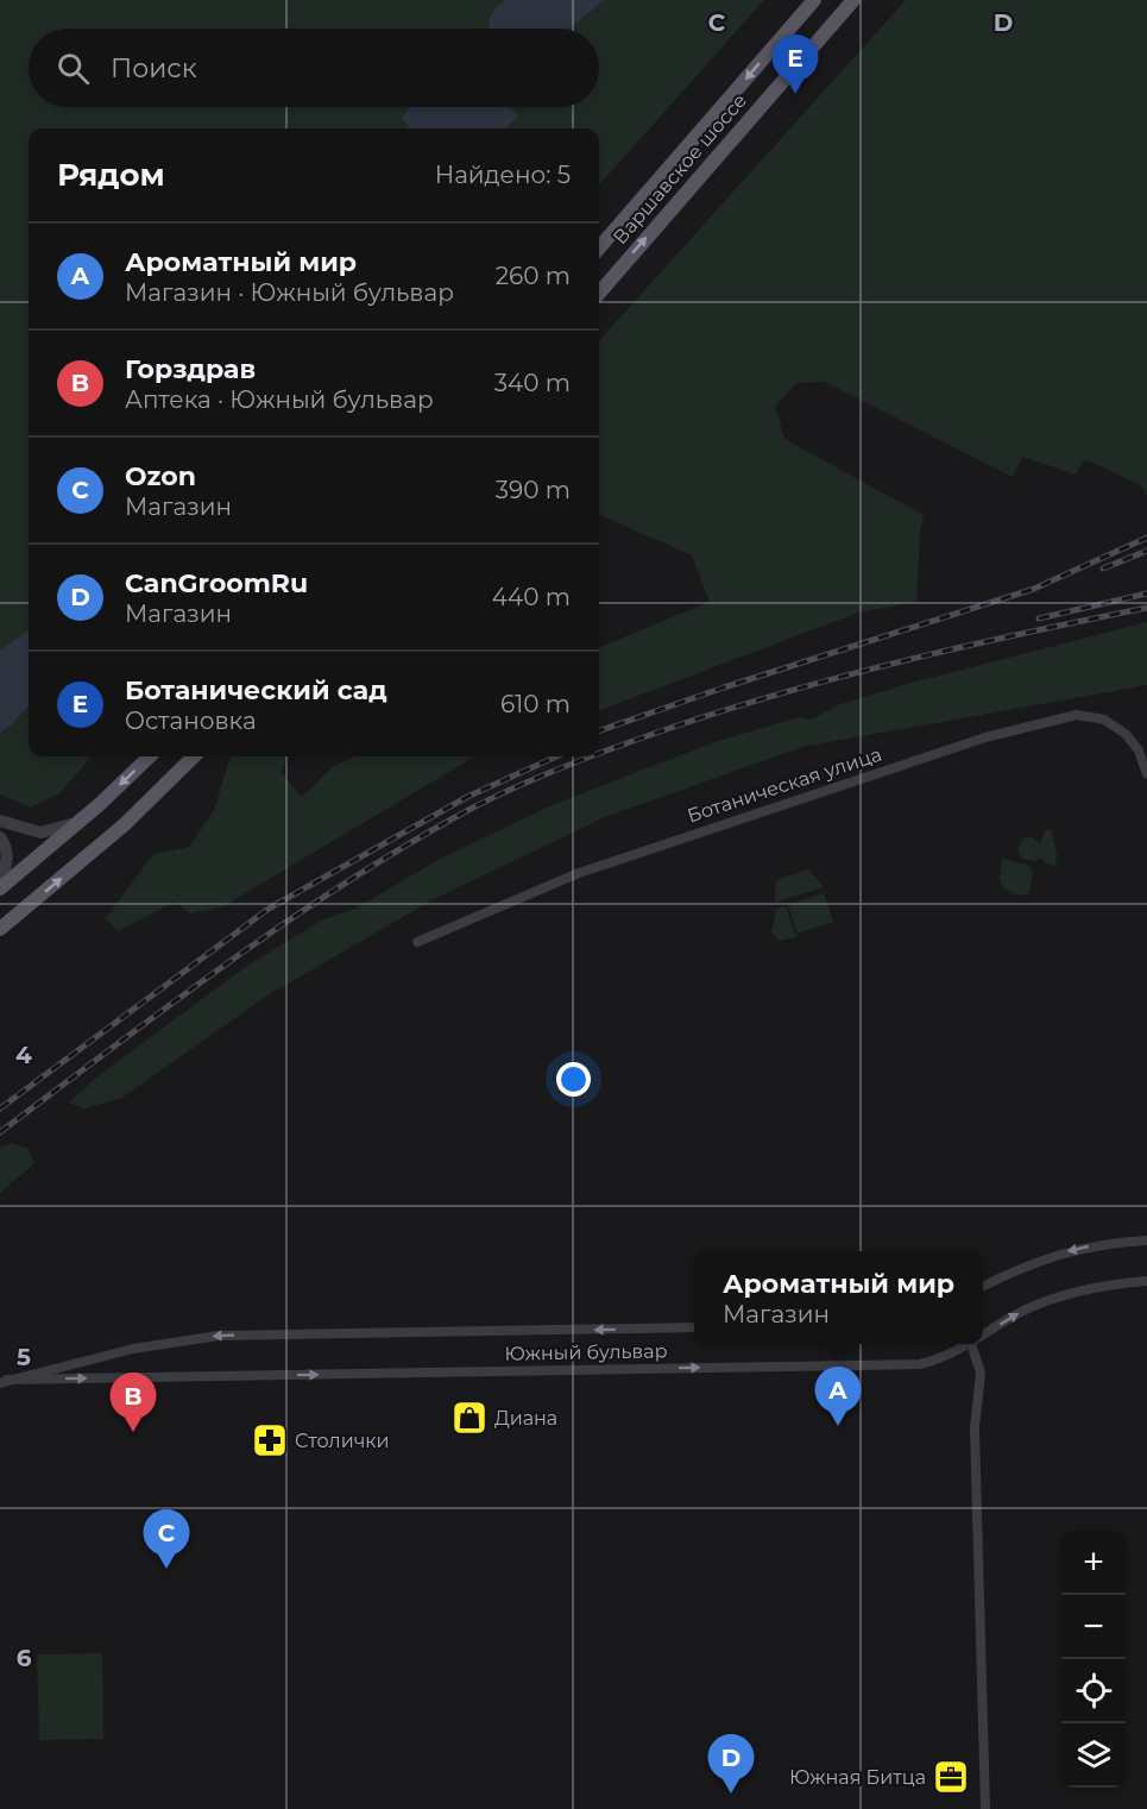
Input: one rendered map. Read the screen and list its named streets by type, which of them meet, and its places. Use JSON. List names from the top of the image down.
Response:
{
  "streets": {
    "main road": ["Варшавское шоссе"],
    "street": ["Ботаническая улица", "Южный бульвар"]
  },
  "places": {
    "shop": ["Диана"],
    "pharmacy": ["Столички"],
    "office": ["Южная Битца"]
  },
  "page": {
    "search": "Поиск",
    "pins": [
      "E",
      "A",
      "B",
      "C",
      "D"
    ],
    "heading": ["Рядом", "Найдено: 5"],
    "list": [
      {
        "mark": "A",
        "name": "Ароматный мир",
        "note": "Магазин · Южный бульвар",
        "value": "260 m"
      },
      {
        "mark": "B",
        "name": "Горздрав",
        "note": "Аптека · Южный бульвар",
        "value": "340 m"
      },
      {
        "mark": "C",
        "name": "Ozon",
        "note": "Магазин",
        "value": "390 m"
      },
      {
        "mark": "D",
        "name": "CanGroomRu",
        "note": "Магазин",
        "value": "440 m"
      },
      {
        "mark": "E",
        "name": "Ботанический сад",
        "note": "Остановка",
        "value": "610 m"
      }
    ],
    "popup": ["Ароматный мир", "Магазин"],
    "map_buttons": ["+", "−"]
  },
  "grid": {
    "columns": ["C", "D"],
    "rows": ["4", "5", "6"]
  }
}
